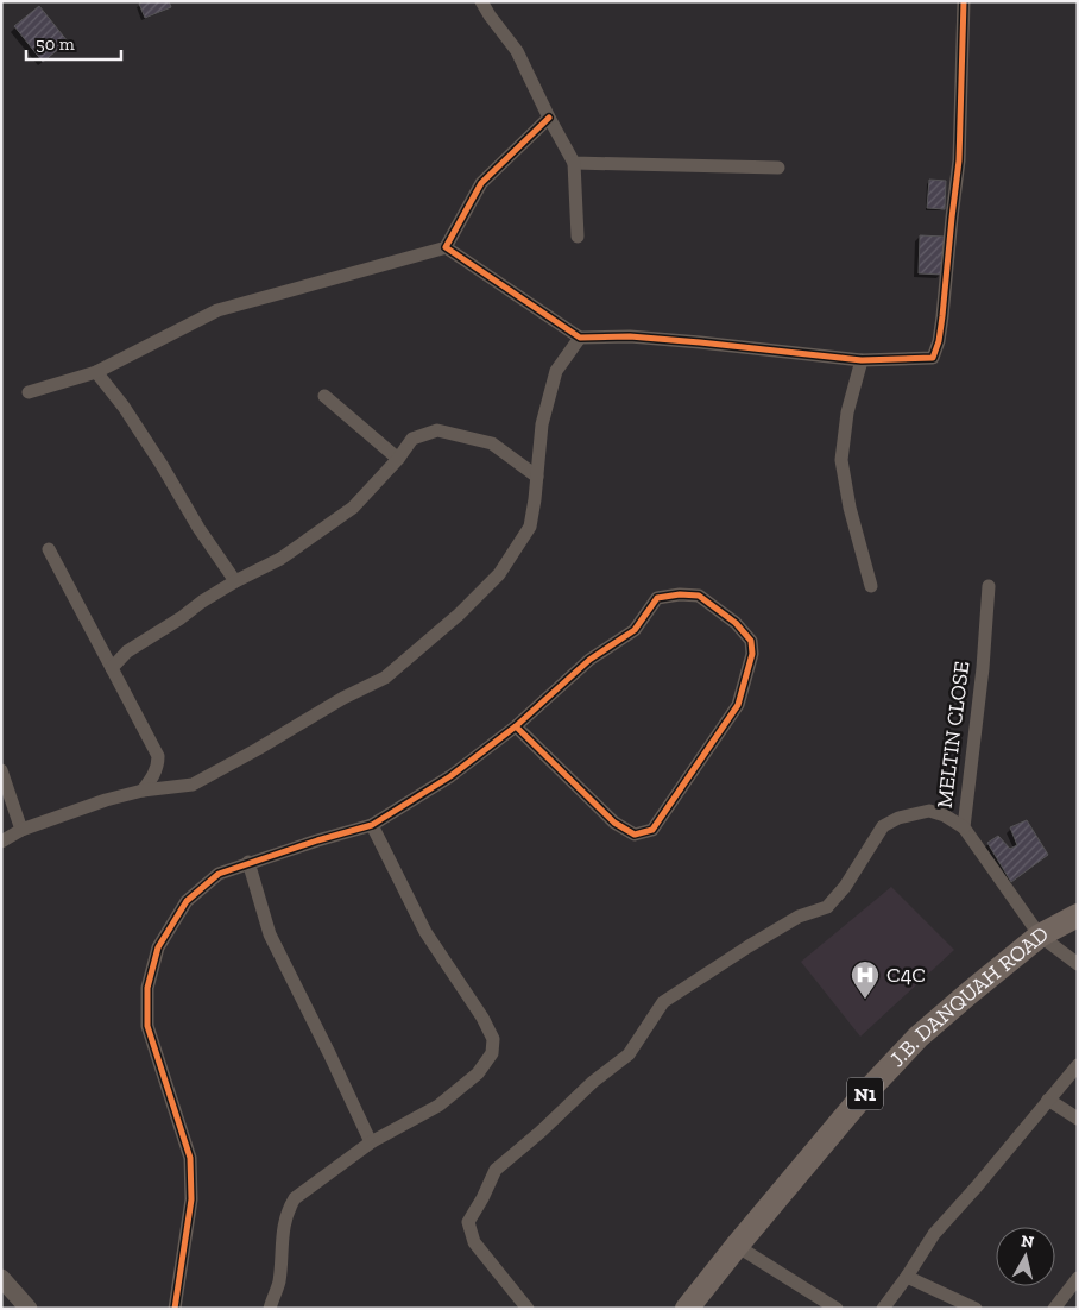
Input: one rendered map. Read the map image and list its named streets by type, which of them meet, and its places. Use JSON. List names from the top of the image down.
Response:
{
  "streets": {
    "highway": ["J.B. DANQUAH ROAD", "N1"],
    "street": ["MELTIN CLOSE"]
  },
  "crossings": [
    ["MELTIN CLOSE", "J.B. DANQUAH ROAD"]
  ],
  "places": {
    "hospital": ["C4C"]
  },
  "scale_bar": "50 m",
  "north": "top"
}
